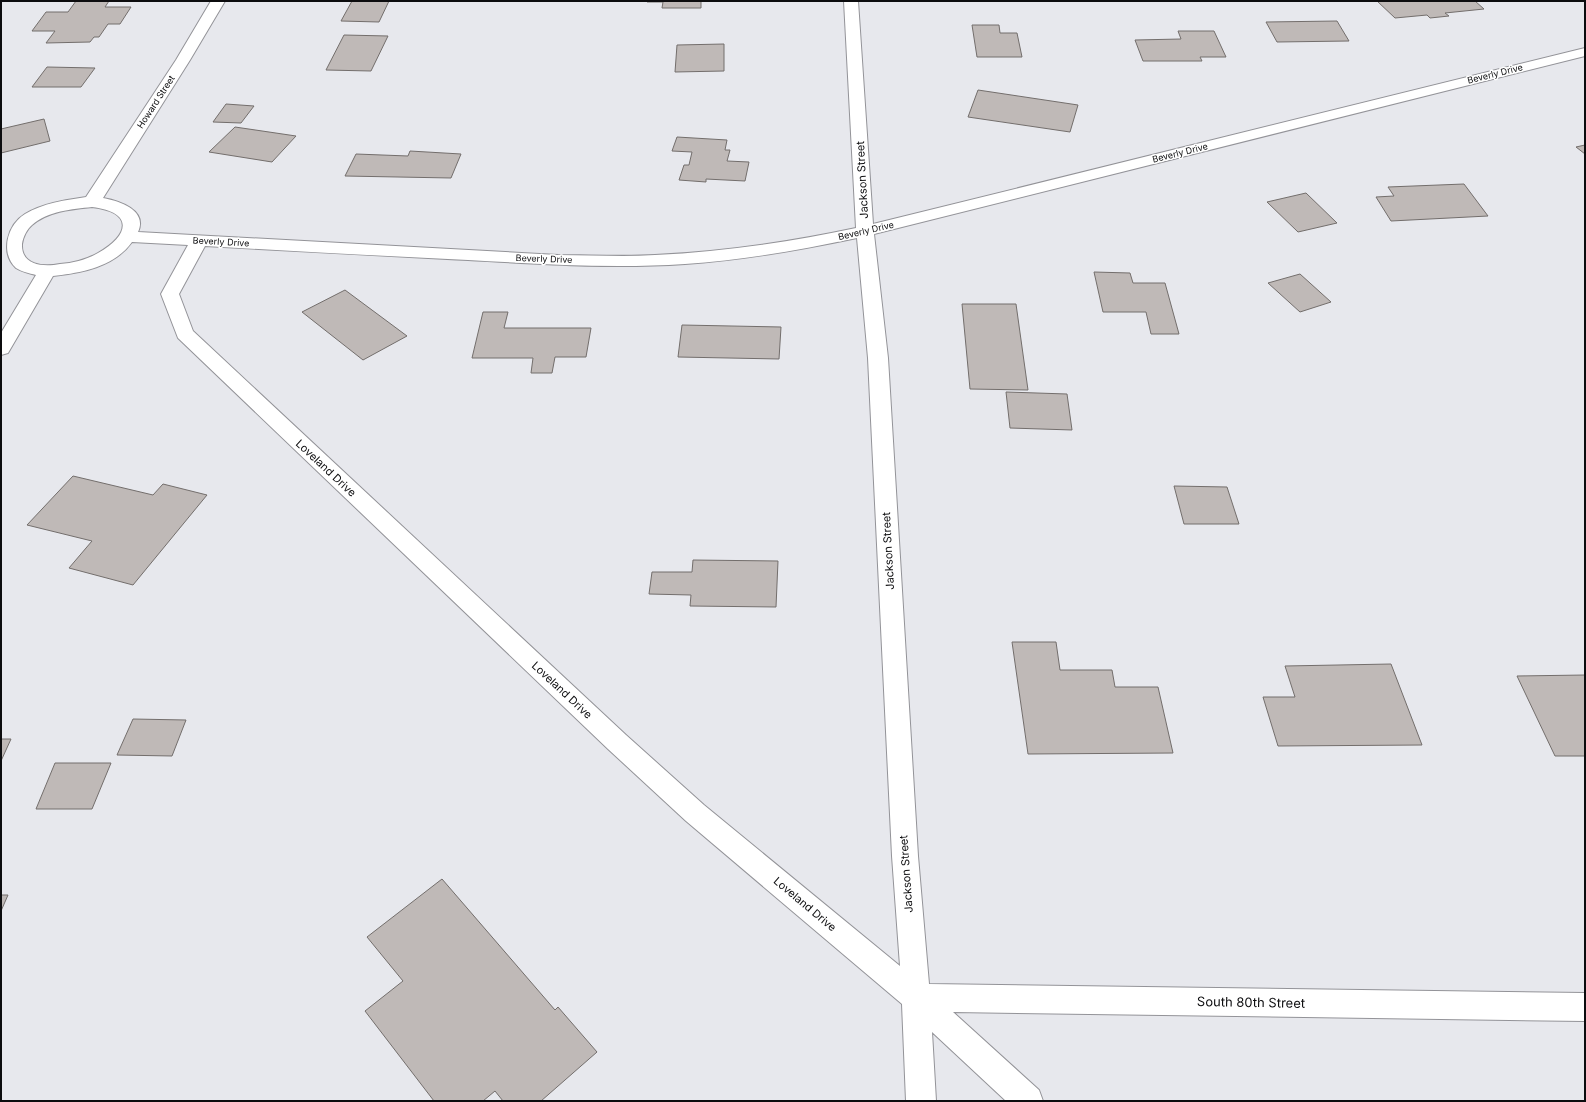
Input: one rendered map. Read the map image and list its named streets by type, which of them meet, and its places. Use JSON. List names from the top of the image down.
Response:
{
  "streets": {
    "street": [
      "Beverly Drive",
      "Howard Street",
      "Jackson Street",
      "Loveland Drive",
      "South 80th Street"
    ]
  },
  "crossings": [
    ["Beverly Drive", "Jackson Street"],
    ["Beverly Drive", "Loveland Drive"],
    ["Jackson Street", "Loveland Drive"],
    ["Jackson Street", "South 80th Street"],
    ["Loveland Drive", "South 80th Street"]
  ]
}
